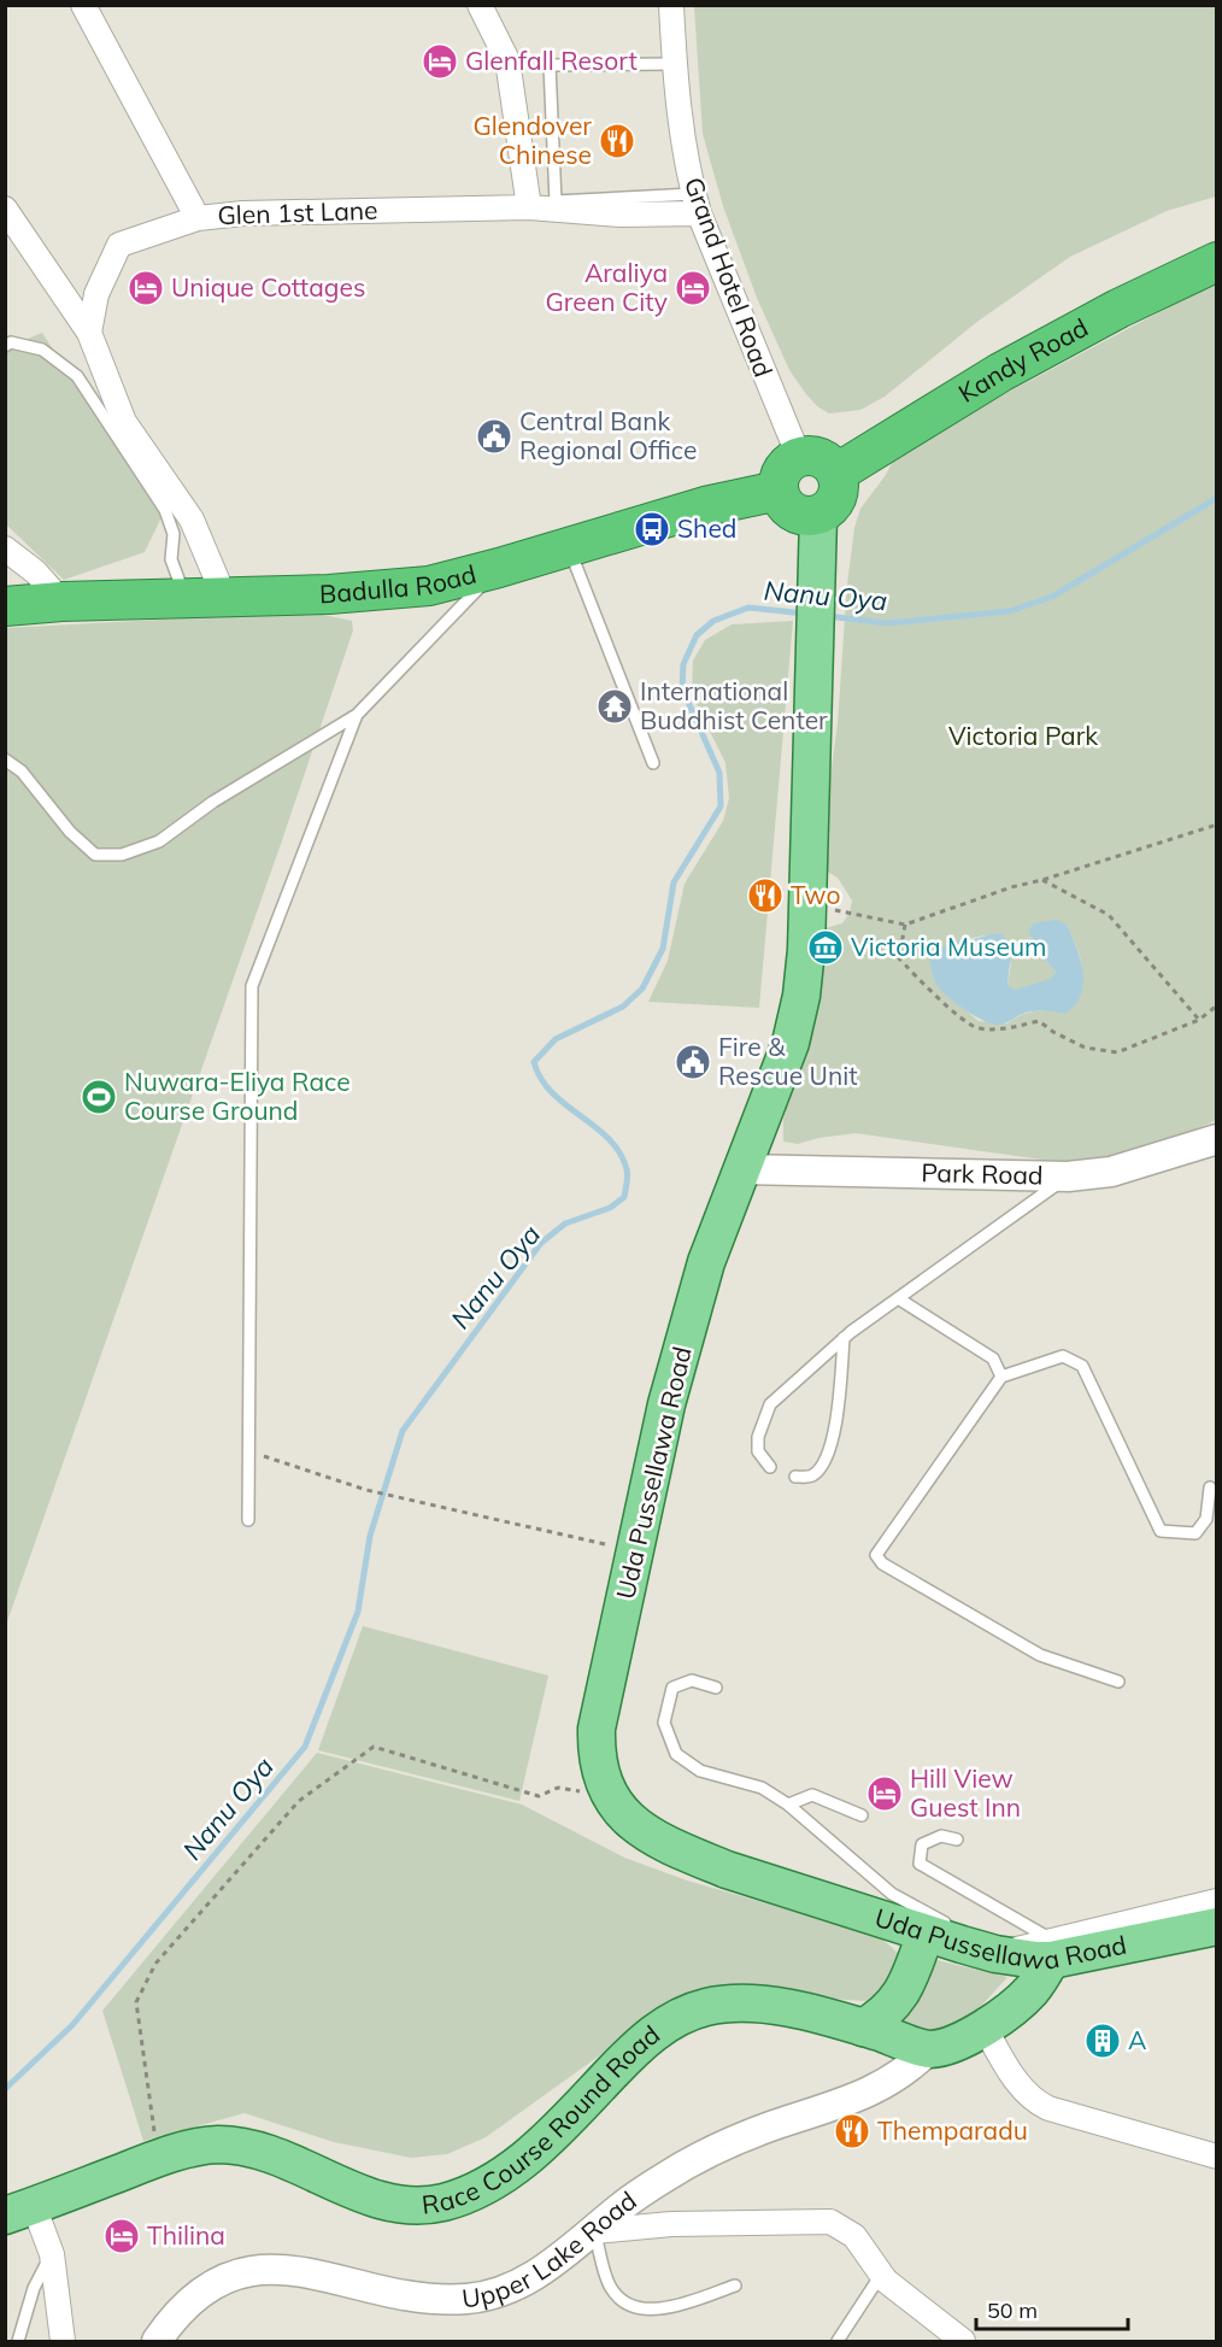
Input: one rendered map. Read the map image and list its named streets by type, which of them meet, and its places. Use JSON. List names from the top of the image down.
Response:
{
  "streets": {
    "highway": ["Kandy Road", "Badulla Road"],
    "main road": ["Uda Pussellawa Road", "Race Course Round Road"],
    "street": [
      "Glen 1st Lane",
      "Grand Hotel Road",
      "Park Road",
      "Upper Lake Road"
    ]
  },
  "crossings": [
    ["Glen 1st Lane", "Grand Hotel Road"],
    ["Grand Hotel Road", "Kandy Road"],
    ["Grand Hotel Road", "Badulla Road"],
    ["Grand Hotel Road", "Uda Pussellawa Road"],
    ["Kandy Road", "Badulla Road"],
    ["Kandy Road", "Uda Pussellawa Road"],
    ["Badulla Road", "Uda Pussellawa Road"],
    ["Park Road", "Uda Pussellawa Road"],
    ["Race Course Round Road", "Upper Lake Road"]
  ],
  "water": ["Nanu Oya"],
  "parks": ["Victoria Park"],
  "places": {
    "hotel": [
      "Glenfall Resort",
      "Unique Cottages",
      "Araliya Green City",
      "Hill View Guest Inn",
      "Thilina"
    ],
    "restaurant": ["Glendover Chinese", "Two", "Themparadu"],
    "public building": ["Central Bank Regional Office", "Fire & Rescue Unit"],
    "bus stop": ["Shed"],
    "temple": ["International Buddhist Center"],
    "museum": ["Victoria Museum"],
    "sports": ["Nuwara-Eliya Race Course Ground"],
    "building": ["A"]
  },
  "scale_bar": "50 m"
}
